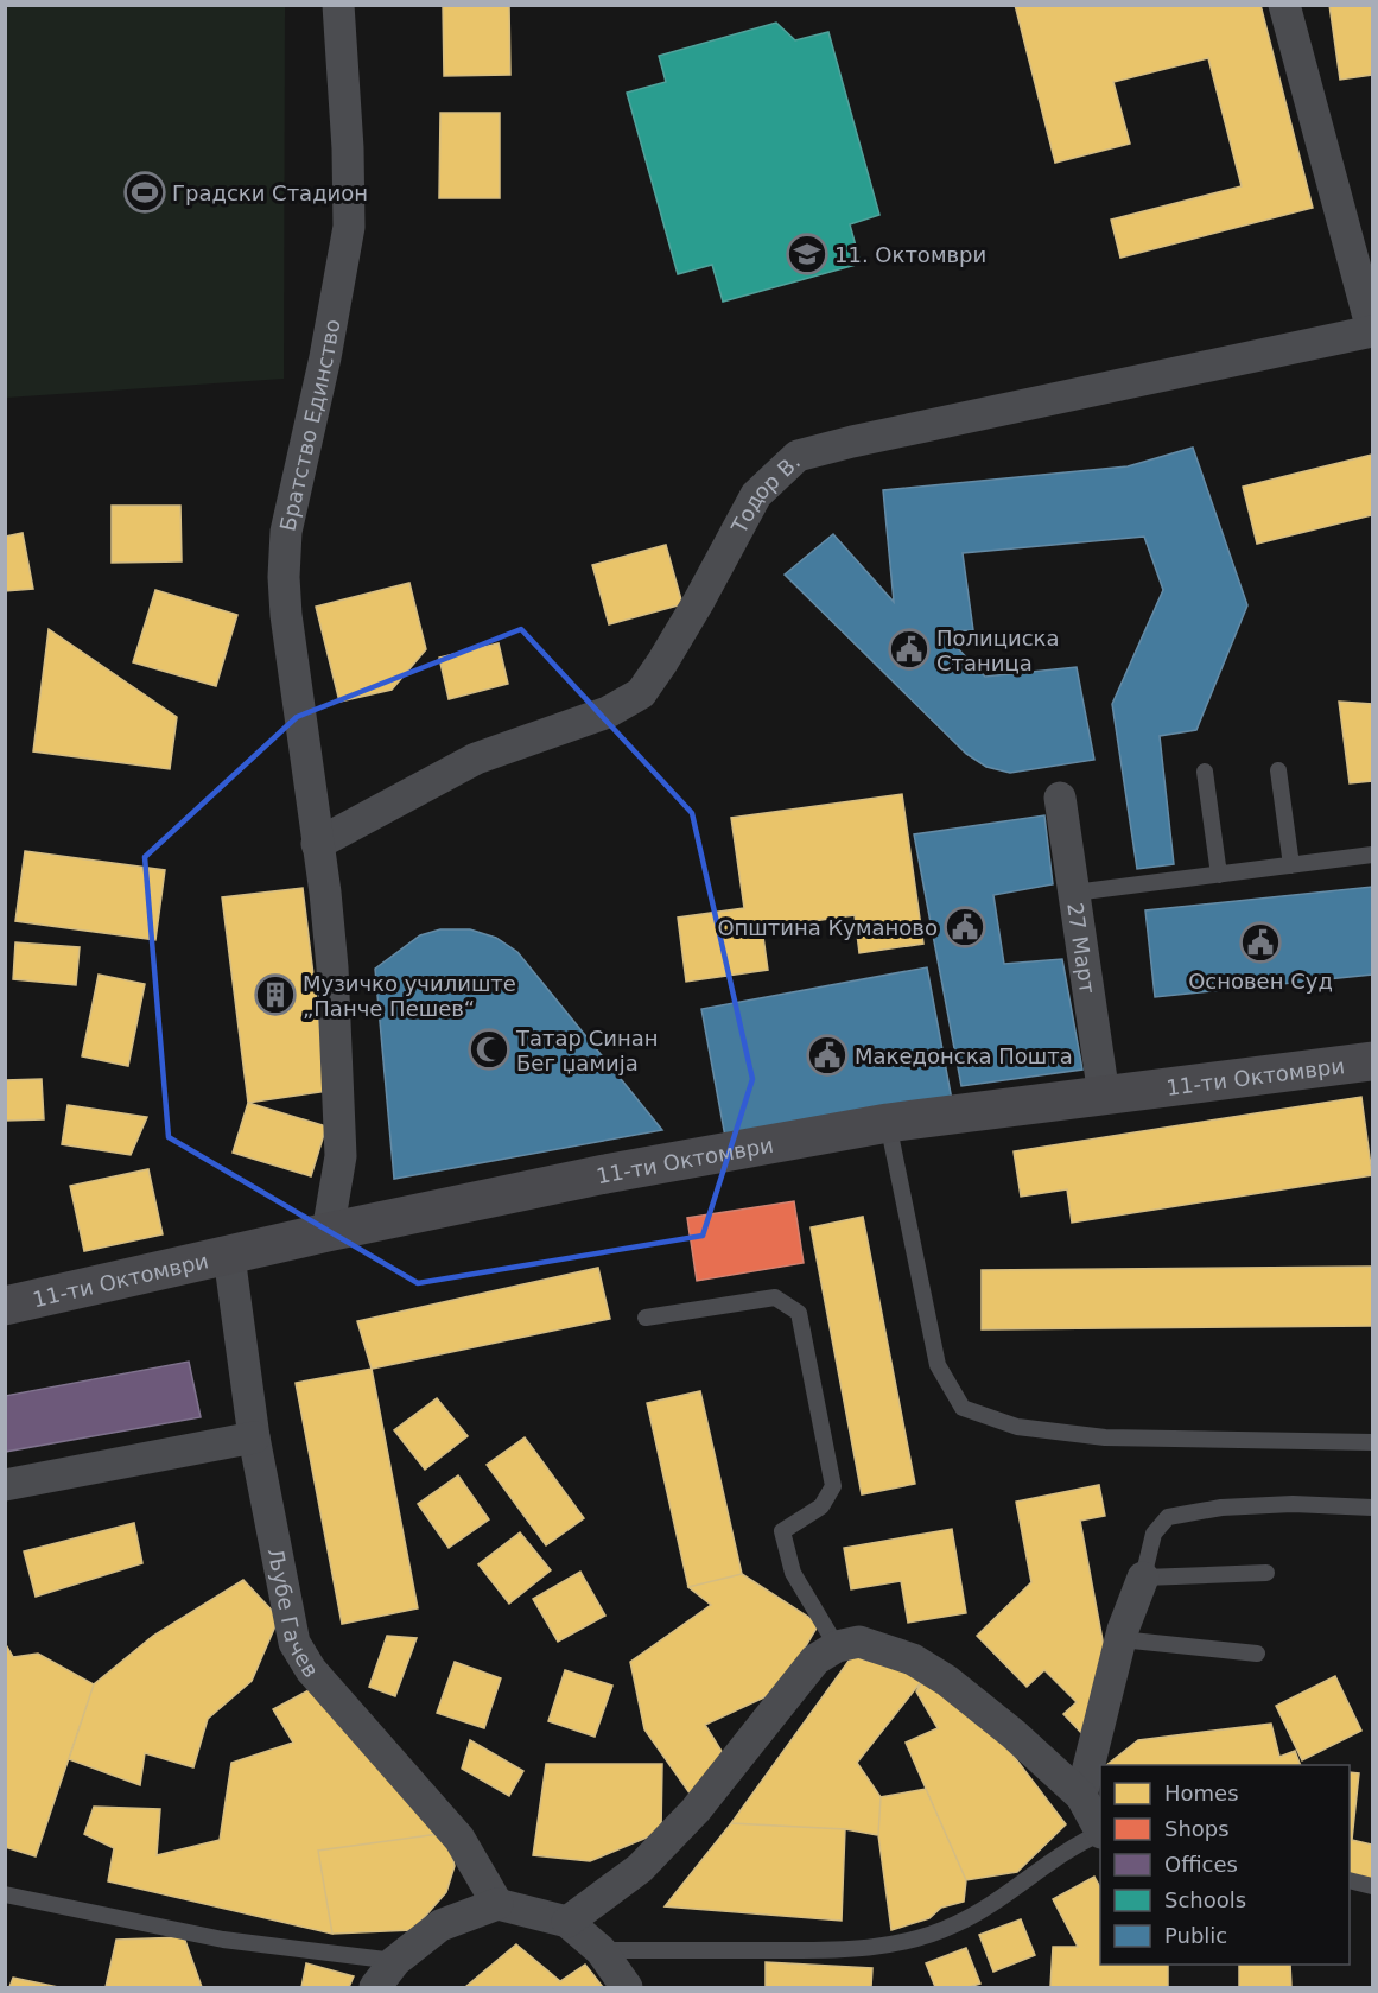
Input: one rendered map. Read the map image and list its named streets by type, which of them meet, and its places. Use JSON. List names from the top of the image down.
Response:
{
  "streets": {
    "main road": ["11-ти Октомври"],
    "street": [
      "Братство Единство",
      "Тодор В.",
      "27 Март",
      "Љубе Гачев"
    ]
  },
  "crossings": [
    ["Братство Единство", "Тодор В."],
    ["Братство Единство", "11-ти Октомври"],
    ["27 Март", "11-ти Октомври"],
    ["11-ти Октомври", "Љубе Гачев"]
  ],
  "places": {
    "sports": ["Градски Стадион"],
    "school or university": ["11. Октомври"],
    "public building": [
      "Полициска Станица",
      "Општина Куманово",
      "Основен Суд",
      "Македонска Пошта"
    ],
    "building": ["Музичко училиште „Панче Пешев“"],
    "mosque": ["Татар Синан Бег џамија"]
  },
  "legend": [
    "Homes",
    "Shops",
    "Offices",
    "Schools",
    "Public"
  ]
}
